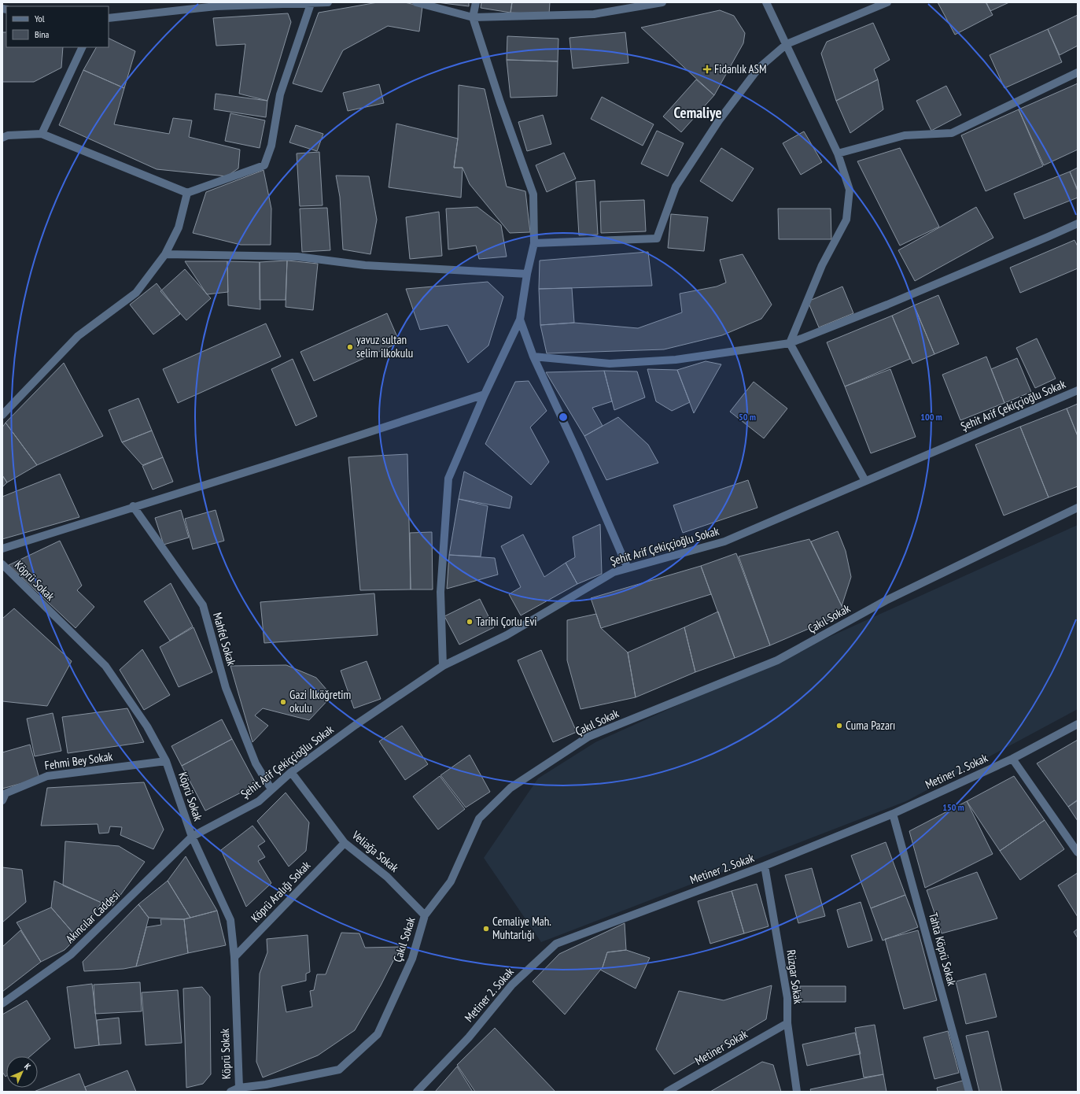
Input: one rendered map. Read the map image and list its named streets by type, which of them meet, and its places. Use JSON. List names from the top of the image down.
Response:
{
  "streets": {
    "street": [
      "Şehit Arif Çekiççioğlu Sokak",
      "Köprü Sokak",
      "Çakıl Sokak",
      "Mahfel Sokak",
      "Fehmi Bey Sokak",
      "Metiner 2. Sokak",
      "Veliağa Sokak",
      "Köprü Aralığı Sokak",
      "Akıncılar Caddesi",
      "Tahta Köprü Sokak",
      "Rüzgar Sokak",
      "Metiner Sokak"
    ]
  },
  "crossings": [
    ["Şehit Arif Çekiççioğlu Sokak", "Köprü Sokak"],
    ["Şehit Arif Çekiççioğlu Sokak", "Mahfel Sokak"],
    ["Şehit Arif Çekiççioğlu Sokak", "Veliağa Sokak"],
    ["Şehit Arif Çekiççioğlu Sokak", "Akıncılar Caddesi"],
    ["Köprü Sokak", "Çakıl Sokak"],
    ["Köprü Sokak", "Fehmi Bey Sokak"],
    ["Köprü Sokak", "Köprü Aralığı Sokak"],
    ["Köprü Sokak", "Akıncılar Caddesi"],
    ["Çakıl Sokak", "Veliağa Sokak"],
    ["Metiner 2. Sokak", "Tahta Köprü Sokak"],
    ["Metiner 2. Sokak", "Rüzgar Sokak"],
    ["Veliağa Sokak", "Köprü Aralığı Sokak"],
    ["Rüzgar Sokak", "Metiner Sokak"]
  ],
  "districts": ["Cemaliye"],
  "places": {
    "health": ["Fidanlık ASM"],
    "other": [
      "yavuz sultan selim ilkokulu",
      "Tarihi Çorlu Evi",
      "Gazi İlköğretim okulu",
      "Cuma Pazarı",
      "Cemaliye Mah. Muhtarlığı"
    ]
  },
  "legend": ["Yol", "Bina"],
  "north": "top right",
  "rings": ["50 m", "100 m", "150 m"]
}
